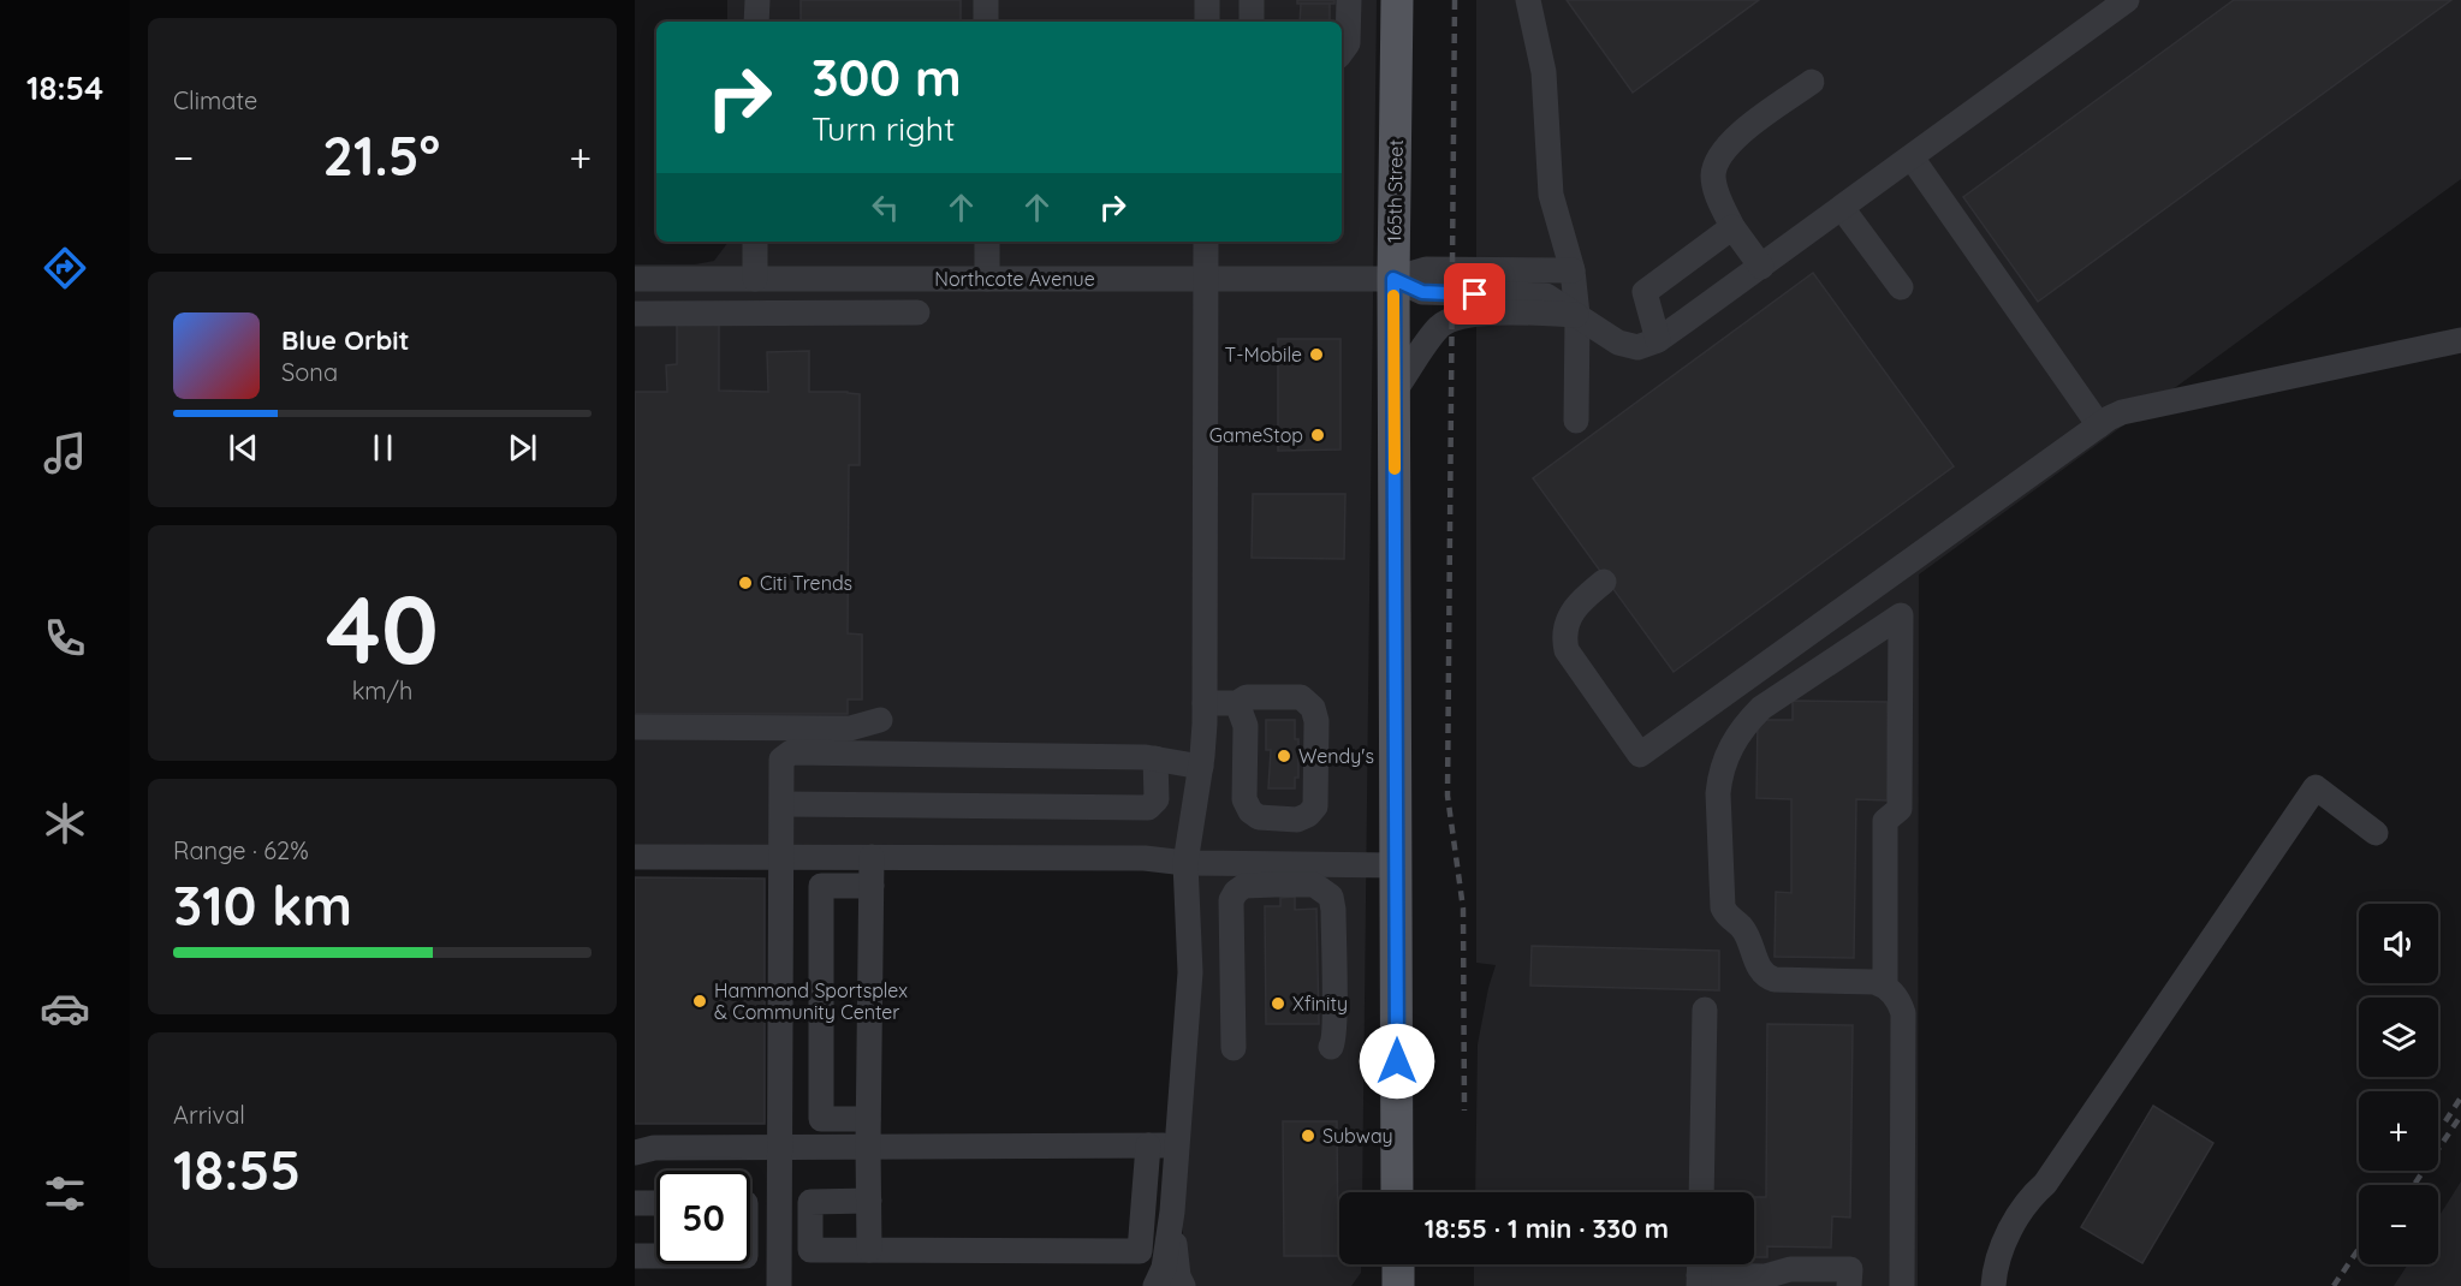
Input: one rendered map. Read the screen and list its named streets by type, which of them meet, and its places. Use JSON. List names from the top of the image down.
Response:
{
  "streets": {
    "main road": ["165th Street"],
    "street": ["Northcote Avenue"]
  },
  "crossings": [
    ["165th Street", "Northcote Avenue"]
  ],
  "places": [
    "T-Mobile",
    "GameStop",
    "Citi Trends",
    "Wendy's",
    "Hammond Sportsplex & Community Center",
    "Xfinity",
    "Subway"
  ],
  "page": {
    "tabs": "18:54",
    "tile": [
      "Climate",
      ["40", "km/h"],
      ["Range · 62%", "310 km"],
      ["Arrival", "18:55"]
    ],
    "turn": ["300 m", "Turn right"],
    "heat": ["−", "21.5°", "+"],
    "song": ["Blue Orbit", "Sona"],
    "map_buttons": ["+", "−"],
    "limit": "50",
    "trip": "18:55 · 1 min · 330 m"
  }
}
